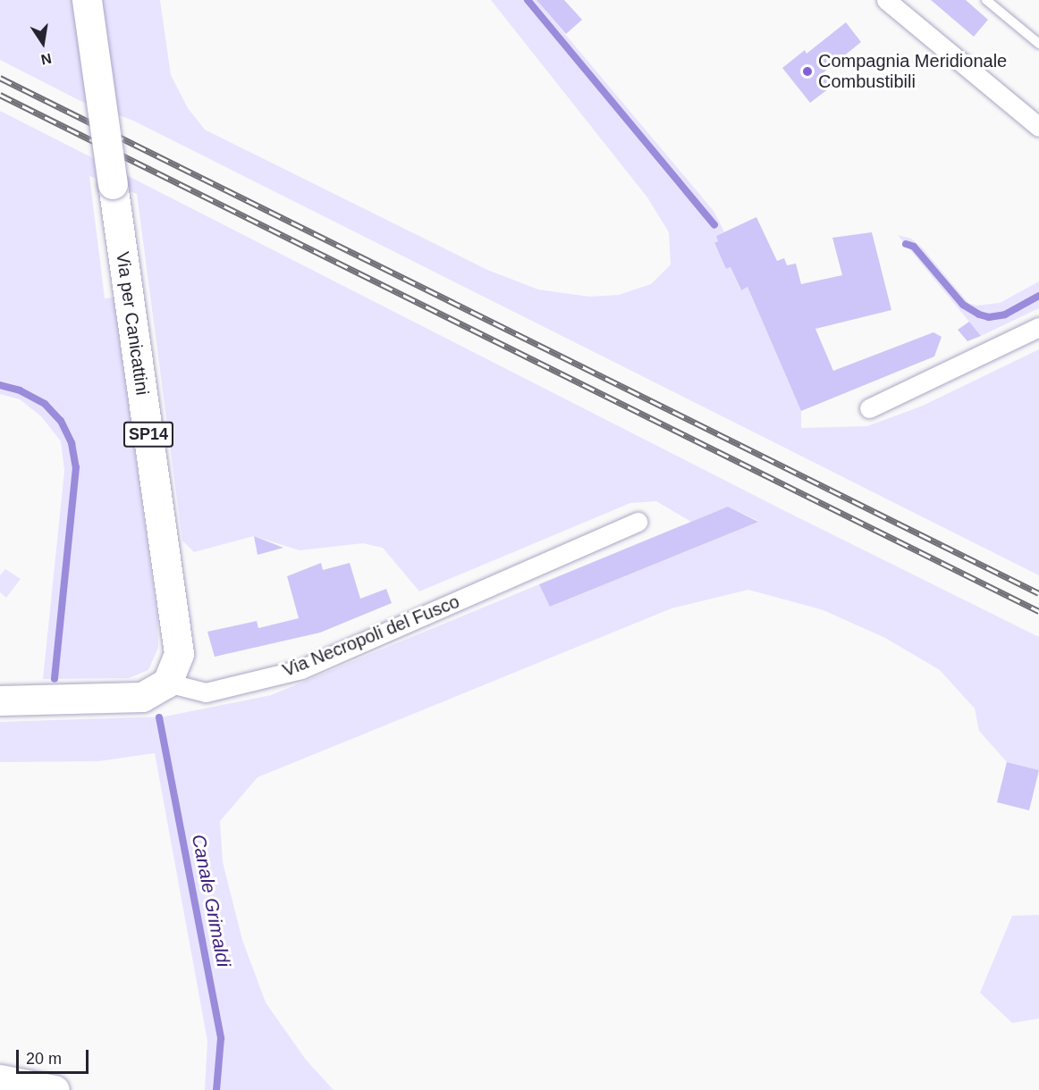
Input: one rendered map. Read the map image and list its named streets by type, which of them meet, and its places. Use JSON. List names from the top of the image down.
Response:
{
  "streets": {
    "main road": ["Via per Canicattini", "SP14"],
    "street": ["Via Necropoli del Fusco"]
  },
  "crossings": [
    ["Via per Canicattini", "Via Necropoli del Fusco"]
  ],
  "water": ["Canale Grimaldi"],
  "places": ["Compagnia Meridionale Combustibili"],
  "scale_bar": "20 m",
  "north": "bottom"
}
